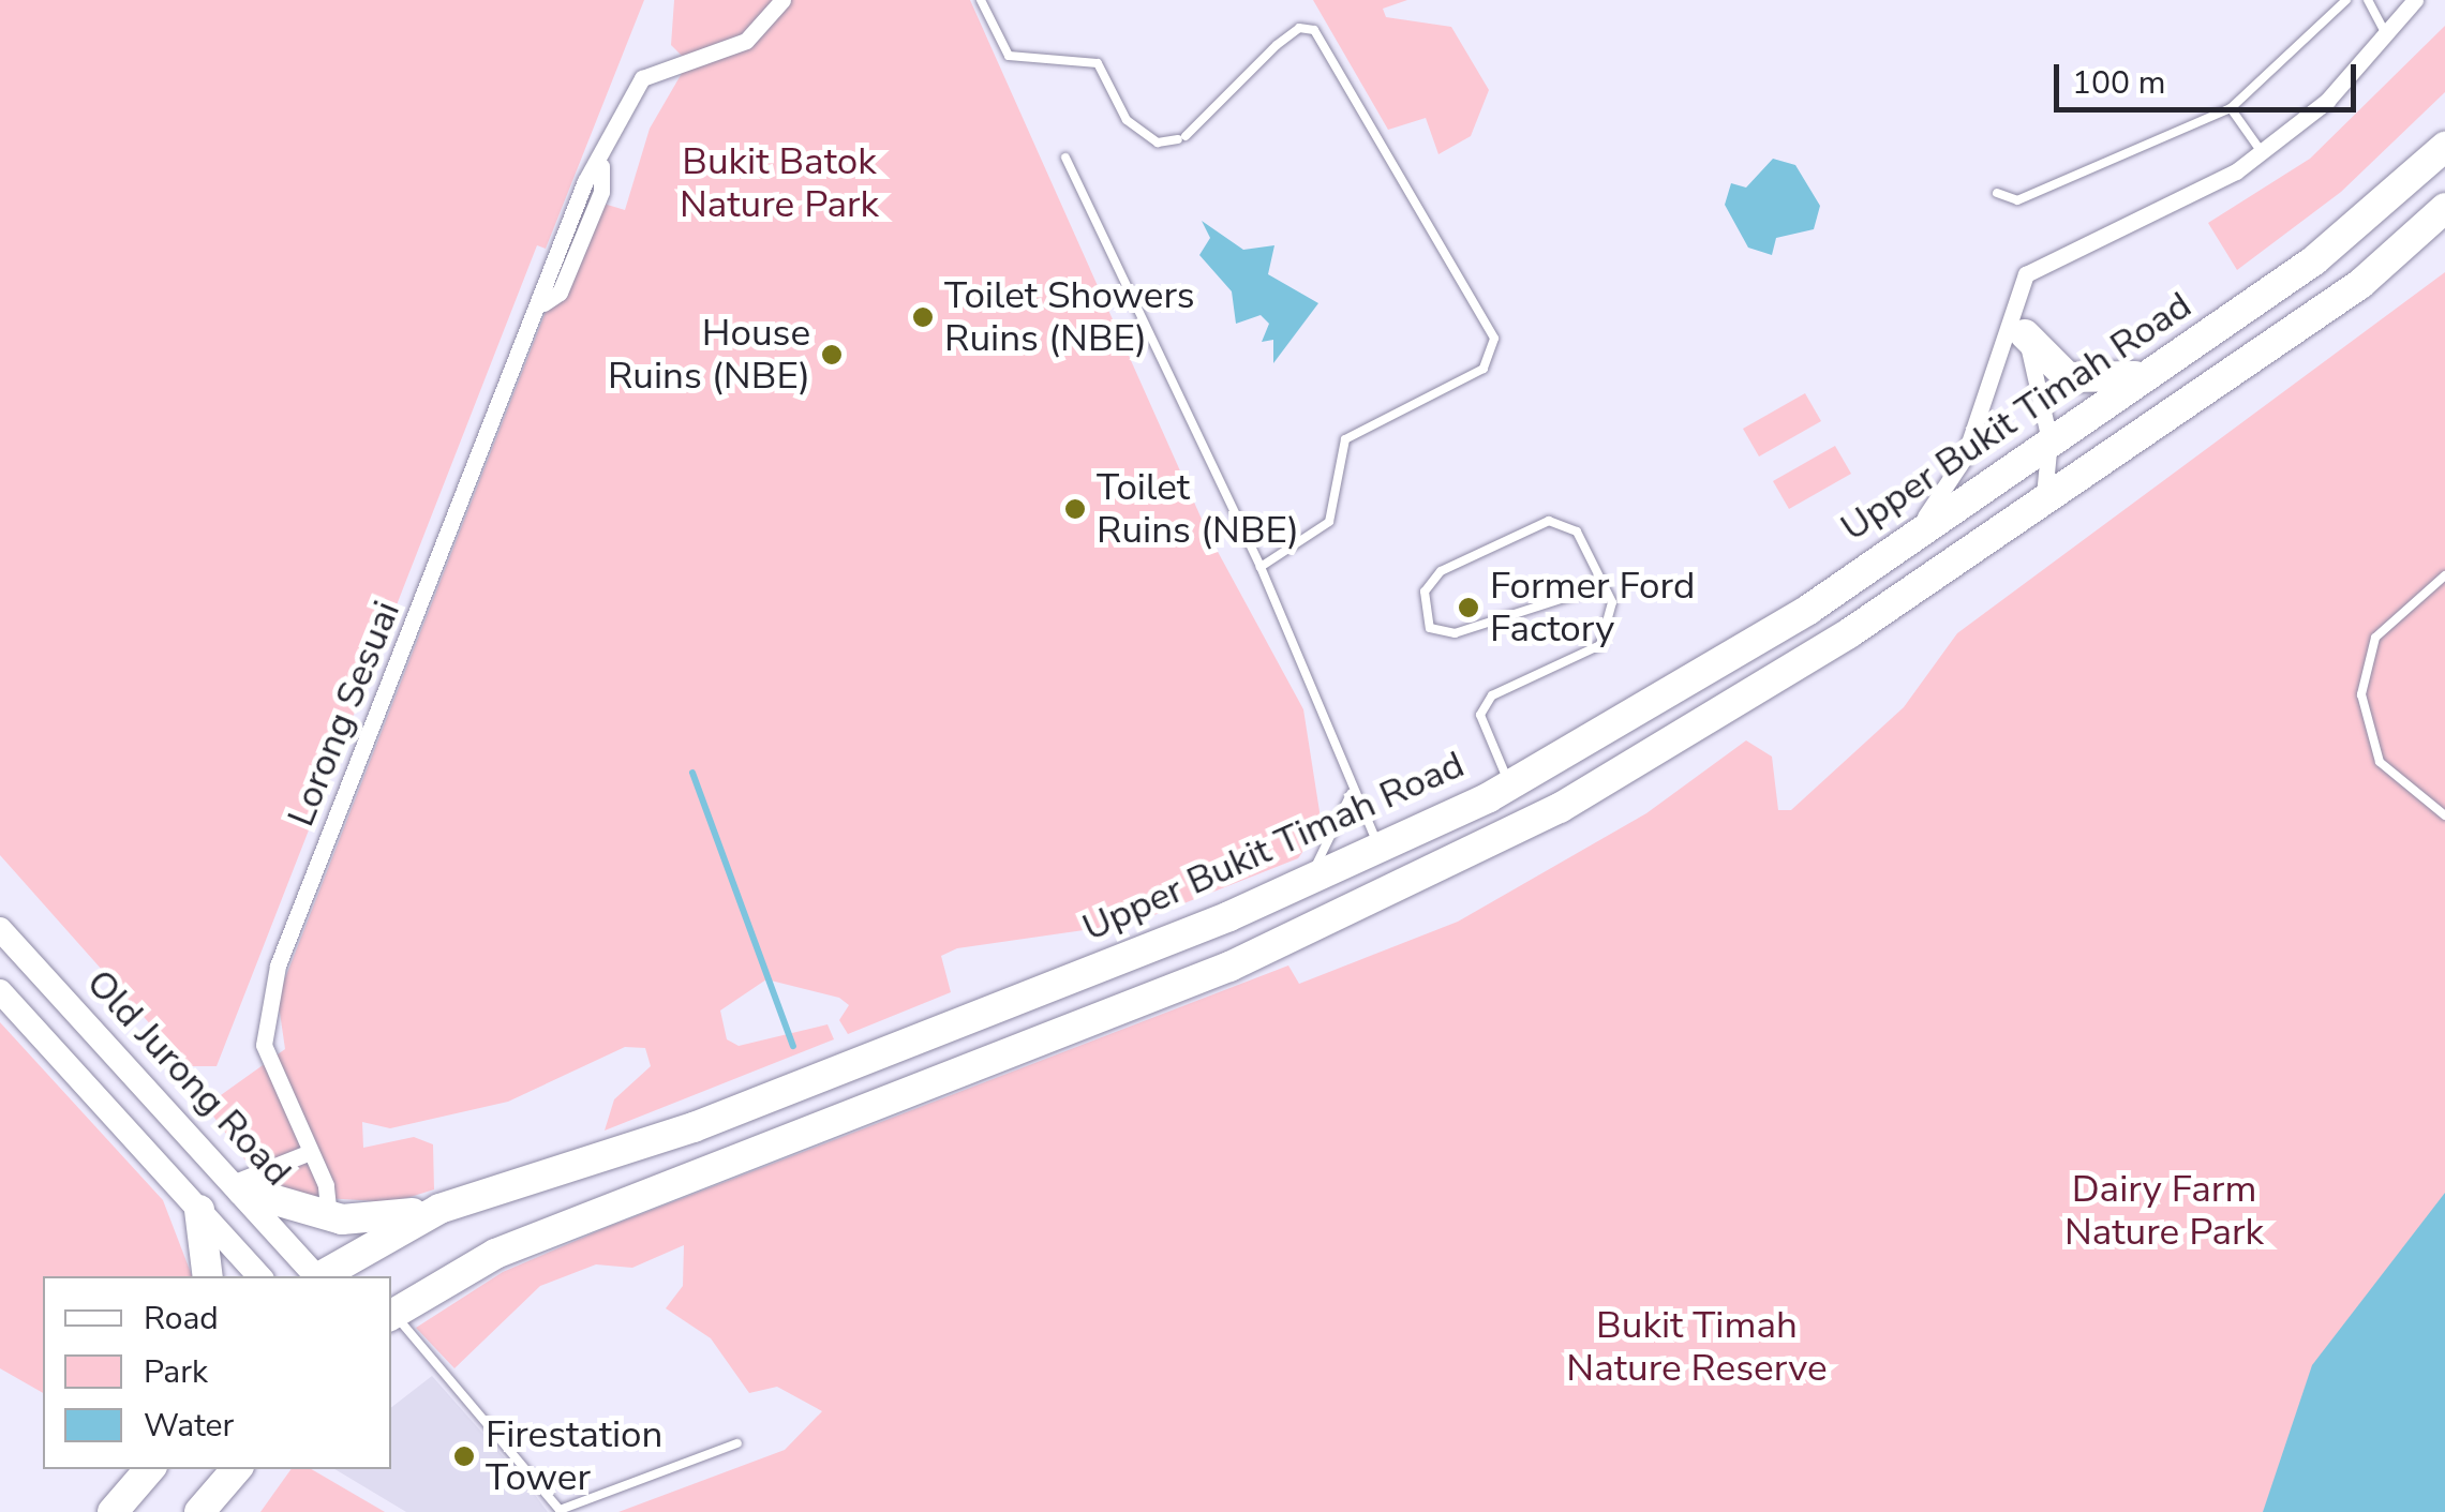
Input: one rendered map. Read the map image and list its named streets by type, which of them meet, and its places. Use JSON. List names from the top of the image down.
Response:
{
  "streets": {
    "highway": ["Upper Bukit Timah Road"],
    "main road": ["Old Jurong Road"],
    "street": ["Lorong Sesuai"]
  },
  "parks": ["Bukit Batok Nature Park", "Dairy Farm Nature Park", "Bukit Timah Nature Reserve"],
  "places": [
    "Toilet Showers Ruins (NBE)",
    "House Ruins (NBE)",
    "Toilet Ruins (NBE)",
    "Former Ford Factory",
    "Firestation Tower"
  ],
  "legend": ["Road", "Park", "Water"],
  "scale_bar": "100 m"
}
